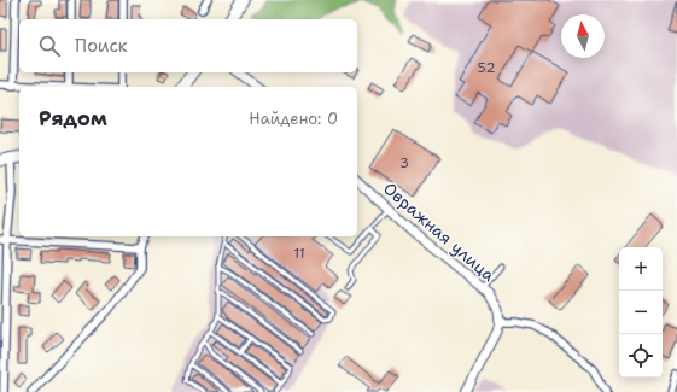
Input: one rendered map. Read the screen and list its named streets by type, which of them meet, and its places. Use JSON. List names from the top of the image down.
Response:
{
  "streets": {
    "street": ["Овражная улица"]
  },
  "house_numbers": ["52", "3", "11"],
  "north": "top",
  "page": {
    "search": "Поиск",
    "heading": ["Рядом", "Найдено: 0"],
    "map_buttons": ["+", "−"]
  }
}
